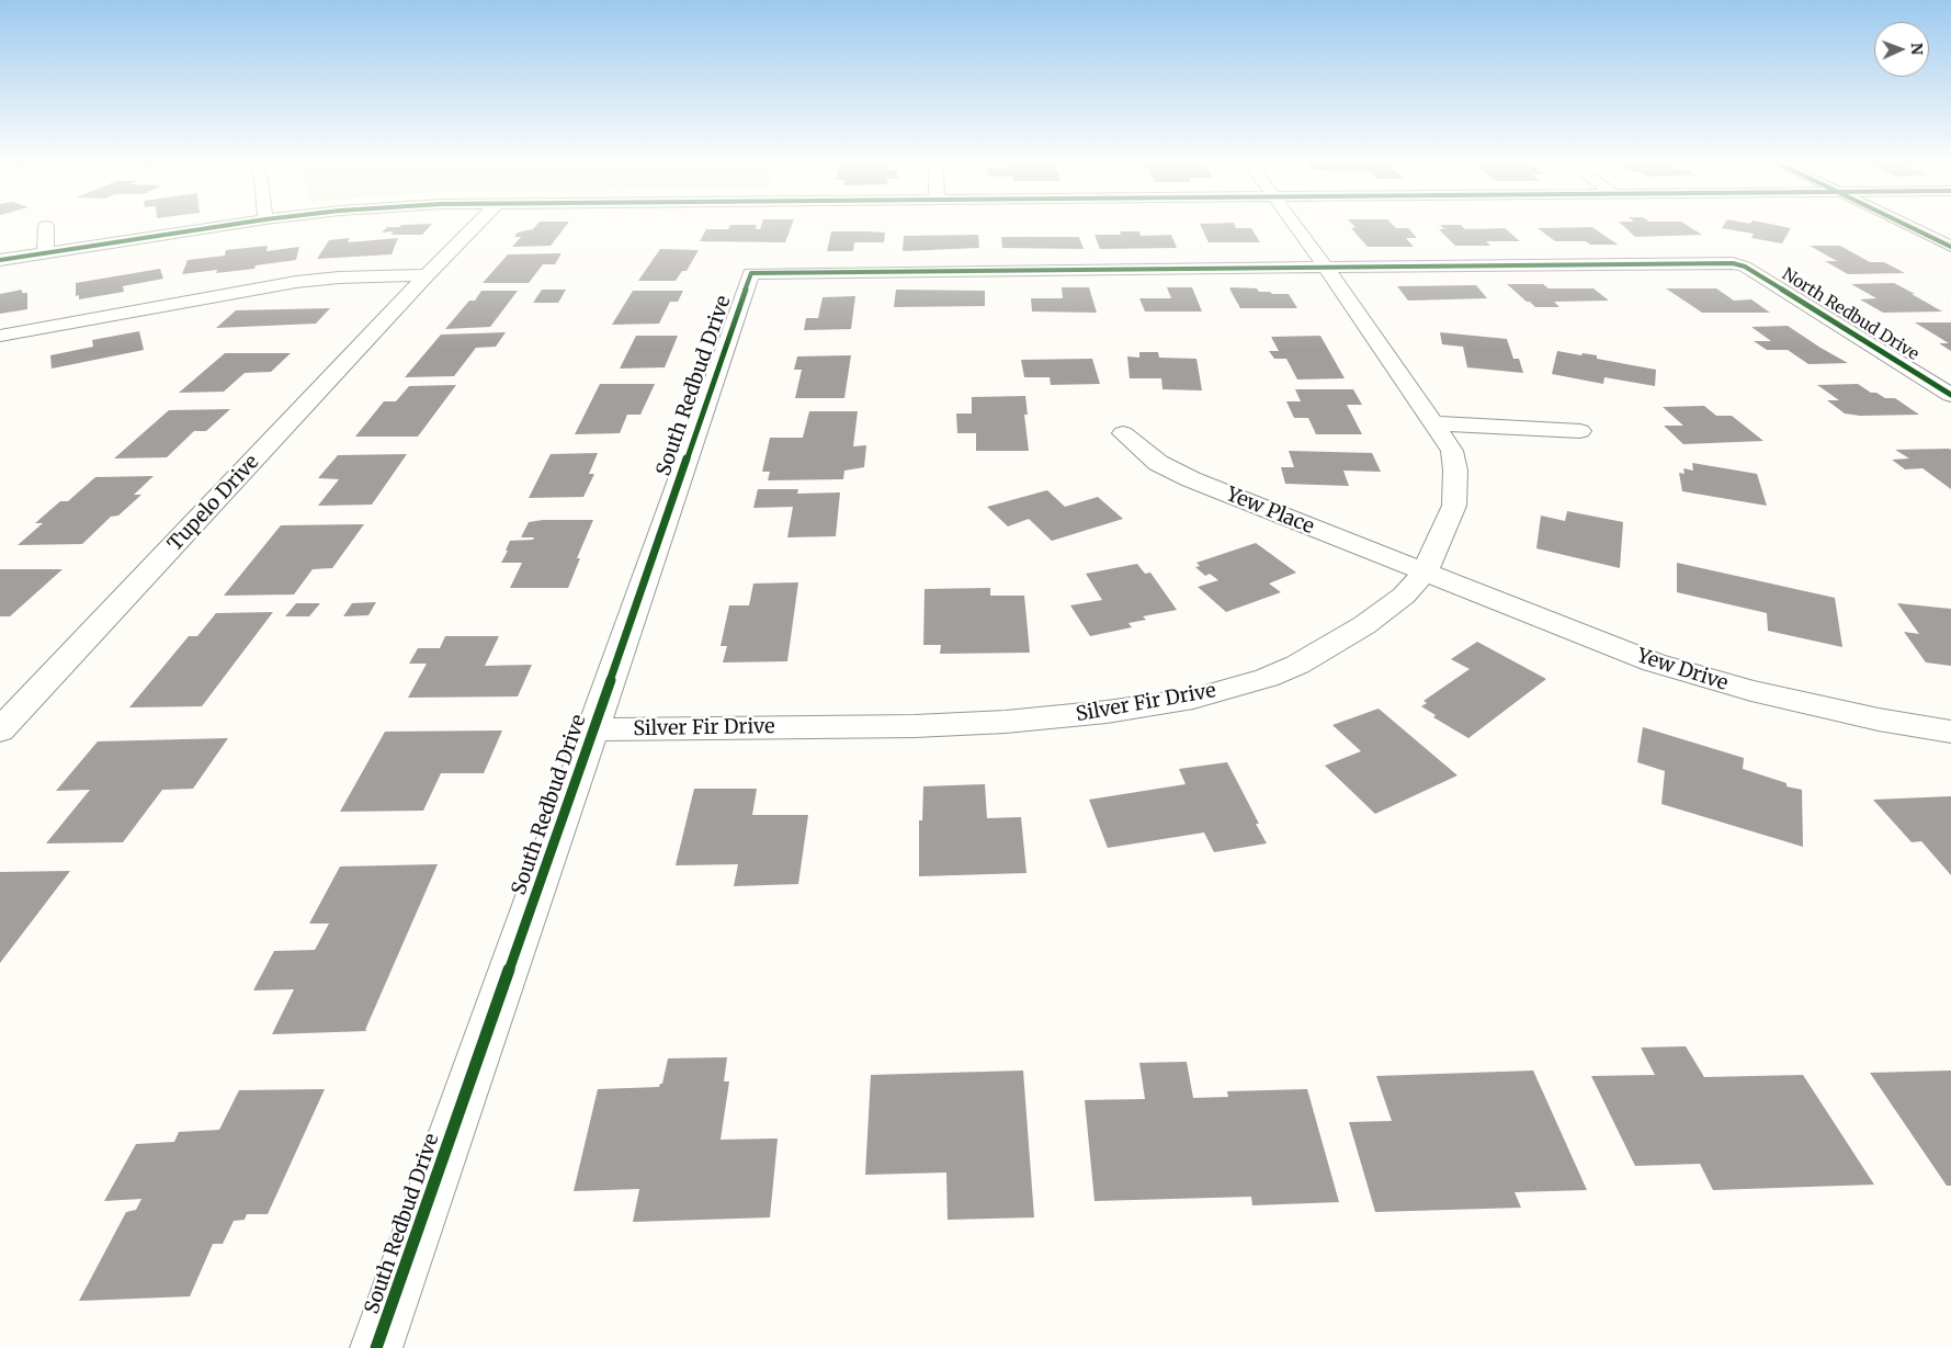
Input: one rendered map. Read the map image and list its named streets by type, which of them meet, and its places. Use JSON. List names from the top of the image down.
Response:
{
  "streets": {
    "street": [
      "North Redbud Drive",
      "South Redbud Drive",
      "Tupelo Drive",
      "Yew Place",
      "Yew Drive",
      "Silver Fir Drive"
    ]
  },
  "crossings": [
    ["North Redbud Drive", "South Redbud Drive"],
    ["North Redbud Drive", "Silver Fir Drive"],
    ["South Redbud Drive", "Silver Fir Drive"],
    ["Yew Place", "Yew Drive"],
    ["Yew Place", "Silver Fir Drive"],
    ["Yew Drive", "Silver Fir Drive"]
  ],
  "north": "right"
}
